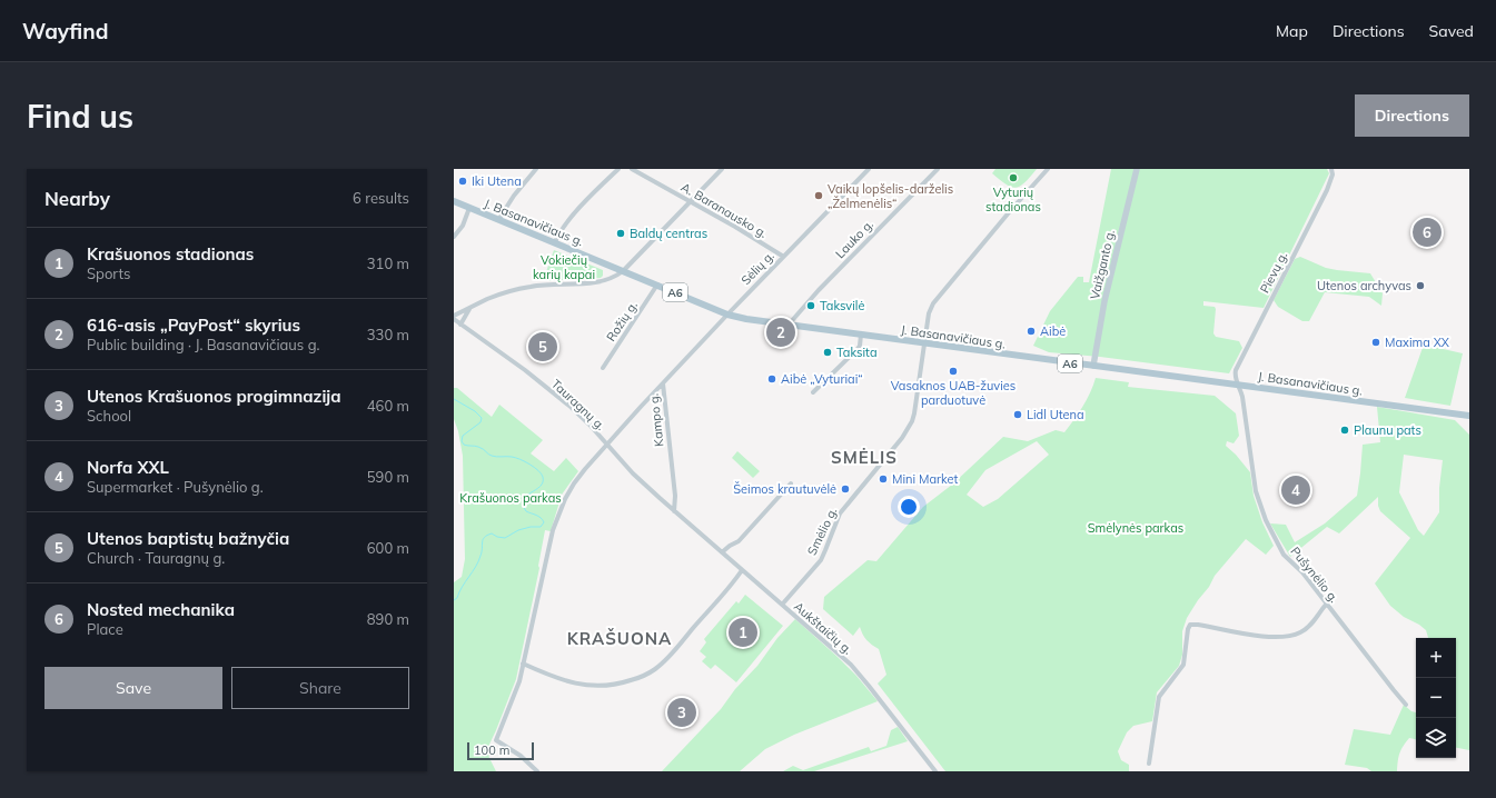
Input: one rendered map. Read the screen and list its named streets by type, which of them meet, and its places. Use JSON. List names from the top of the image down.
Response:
{
  "streets": {
    "main road": ["J. Basanavičiaus g.", "Vaižganto g.", "A6"],
    "street": [
      "A. Baranausko g.",
      "Lauko g.",
      "Sėlių g.",
      "Pievų g.",
      "Rožių g.",
      "Tauragnų g.",
      "Kampo g.",
      "Smėlio g.",
      "Pušynėlio g.",
      "Aukštaičių g."
    ]
  },
  "crossings": [
    ["A. Baranausko g.", "Sėlių g."],
    ["J. Basanavičiaus g.", "Lauko g."],
    ["J. Basanavičiaus g.", "Vaižganto g."],
    ["J. Basanavičiaus g.", "Sėlių g."],
    ["J. Basanavičiaus g.", "Pievų g."],
    ["J. Basanavičiaus g.", "Rožių g."],
    ["J. Basanavičiaus g.", "Smėlio g."],
    ["J. Basanavičiaus g.", "Pušynėlio g."],
    ["Sėlių g.", "Kampo g."],
    ["Pievų g.", "Pušynėlio g."],
    ["Tauragnų g.", "Kampo g."],
    ["Tauragnų g.", "Aukštaičių g."],
    ["Smėlio g.", "Aukštaičių g."]
  ],
  "districts": ["SMĖLIS", "KRAŠUONA"],
  "parks": ["Vokiečių karių kapai", "Krašuonos parkas", "Smėlynės parkas"],
  "places": [
    "Vyturių stadionas",
    "Iki Utena",
    "Vaikų lopšelis-darželis „Želmenėlis“",
    "Baldų centras",
    "Utenos archyvas",
    "Taksvilė",
    "Aibė",
    "Maxima XX",
    "Taksita",
    "Vasaknos UAB-žuvies parduotuvė",
    "Aibė „Vyturiai“",
    "Lidl Utena",
    "Plaunu pats",
    "Mini Market",
    "Šeimos krautuvėlė"
  ],
  "scale_bar": "100 m",
  "page": {
    "header": "Wayfind",
    "nav": ["Map", "Directions", "Saved"],
    "buttons": [
      "Directions",
      ["Save", "Share"]
    ],
    "title": "Find us",
    "heading": ["Nearby", "6 results"],
    "pins": [
      "6",
      "2",
      "5",
      "4",
      "1",
      "3"
    ],
    "list": [
      {
        "mark": "1",
        "name": "Krašuonos stadionas",
        "note": "Sports",
        "value": "310 m"
      },
      {
        "mark": "2",
        "name": "616-asis „PayPost“ skyrius",
        "note": "Public building · J. Basanavičiaus g.",
        "value": "330 m"
      },
      {
        "mark": "3",
        "name": "Utenos Krašuonos progimnazija",
        "note": "School",
        "value": "460 m"
      },
      {
        "mark": "4",
        "name": "Norfa XXL",
        "note": "Supermarket · Pušynėlio g.",
        "value": "590 m"
      },
      {
        "mark": "5",
        "name": "Utenos baptistų bažnyčia",
        "note": "Church · Tauragnų g.",
        "value": "600 m"
      },
      {
        "mark": "6",
        "name": "Nosted mechanika",
        "note": "Place",
        "value": "890 m"
      }
    ],
    "map_buttons": ["+", "−"],
    "scale": "100 m"
  }
}
